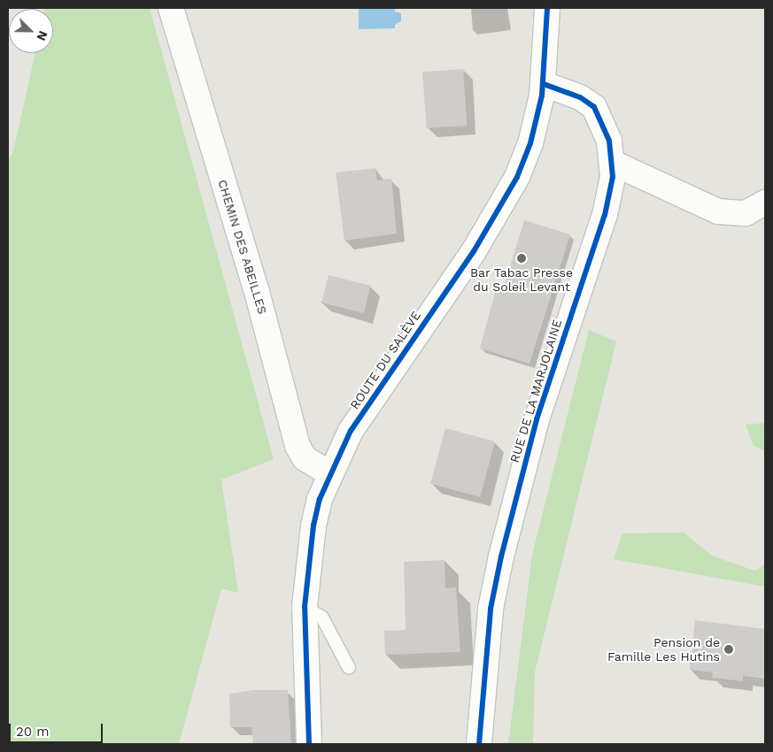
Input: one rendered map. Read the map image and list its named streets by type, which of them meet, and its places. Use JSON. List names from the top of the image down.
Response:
{
  "streets": {
    "street": ["CHEMIN DES ABEILLES", "ROUTE DU SALÈVE", "RUE DE LA MARJOLAINE"]
  },
  "crossings": [
    ["CHEMIN DES ABEILLES", "ROUTE DU SALÈVE"],
    ["ROUTE DU SALÈVE", "RUE DE LA MARJOLAINE"]
  ],
  "places": ["Bar Tabac Presse du Soleil Levant", "Pension de Famille Les Hutins"],
  "scale_bar": "20 m",
  "north": "bottom right"
}
